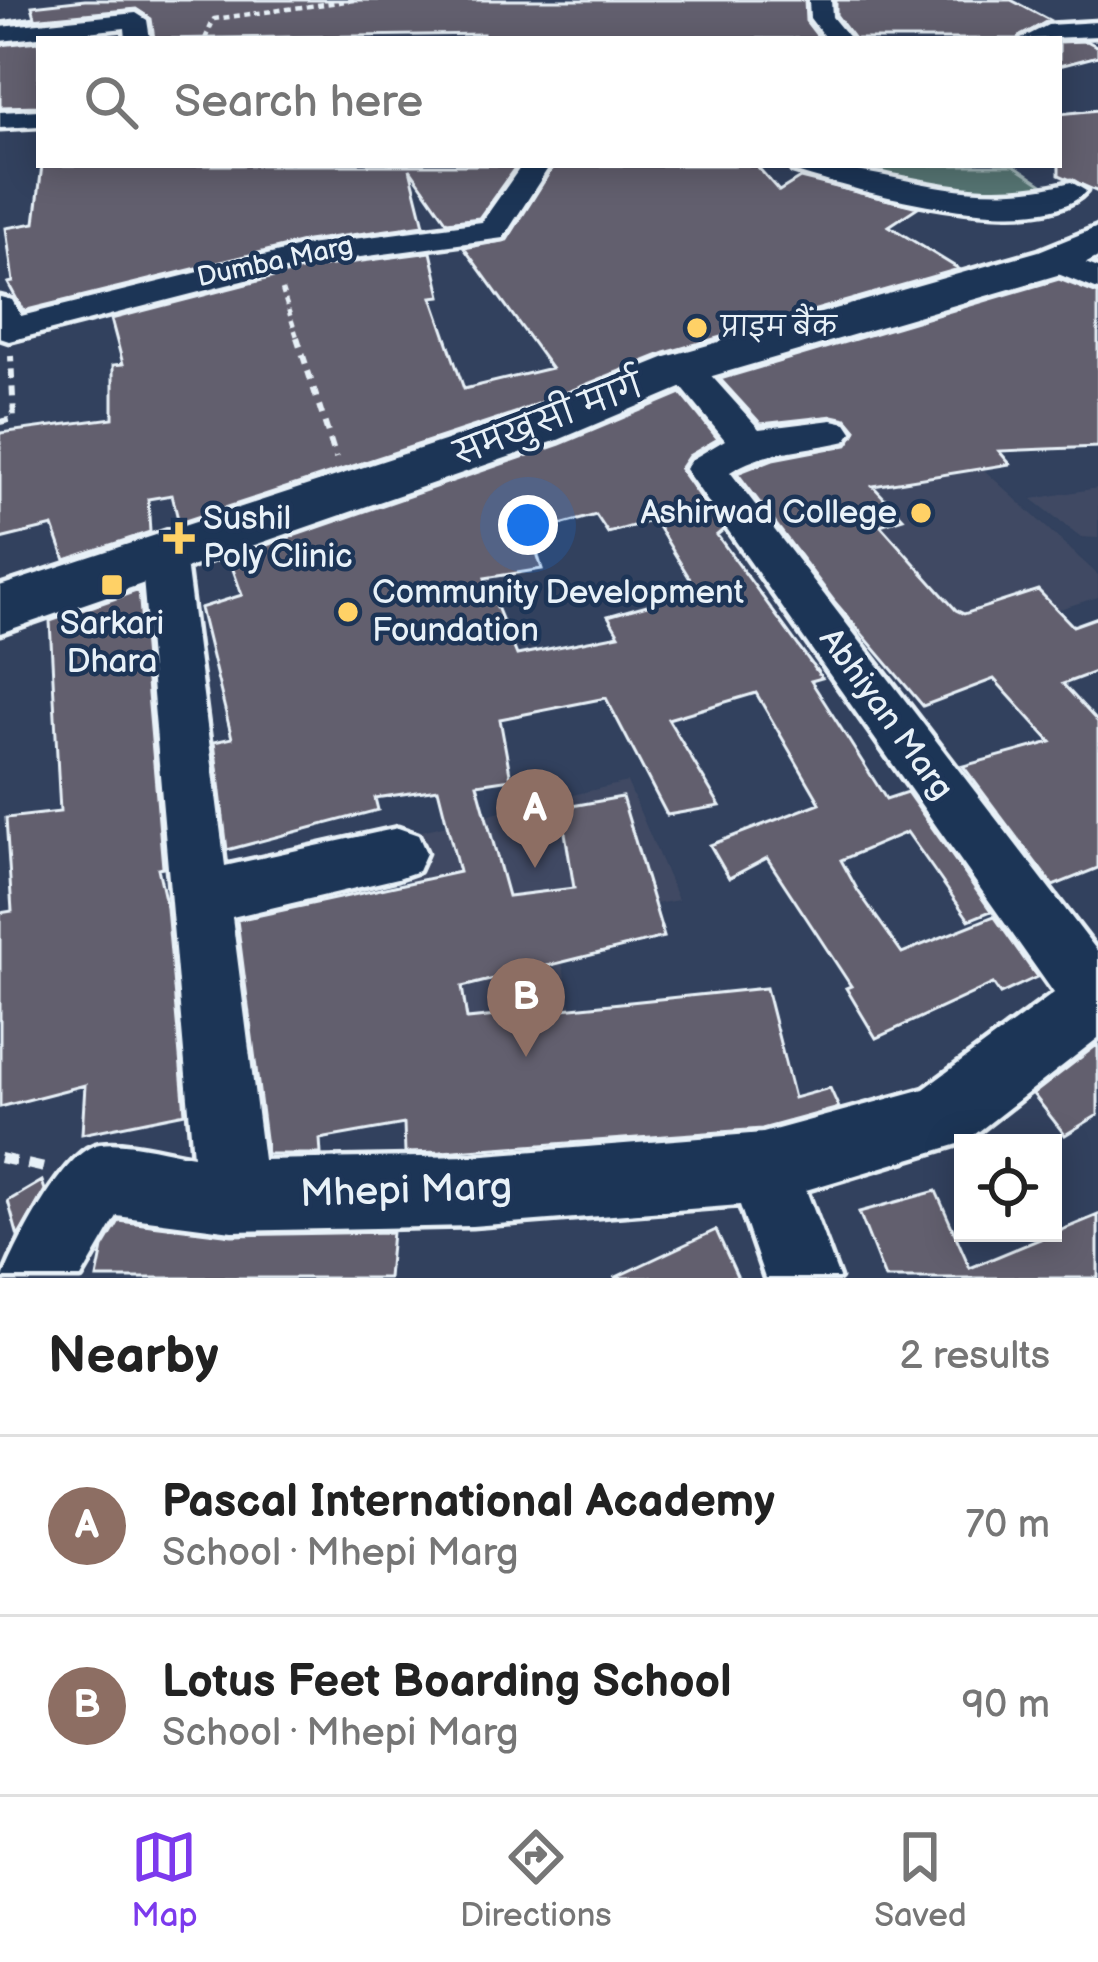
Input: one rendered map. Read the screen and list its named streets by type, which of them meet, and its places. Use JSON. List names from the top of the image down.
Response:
{
  "streets": {
    "main road": ["समखुसी मार्ग"],
    "street": ["Dumba Marg", "Abhiyan Marg", "Mhepi Marg"]
  },
  "crossings": [
    ["Abhiyan Marg", "Mhepi Marg"]
  ],
  "places": {
    "other": ["प्राइम बैंक", "Ashirwad College", "Community Development Foundation"],
    "health": ["Sushil Poly Clinic"],
    "transit": ["Sarkari Dhara"]
  },
  "page": {
    "search": "Search here",
    "pins": ["A", "B"],
    "heading": ["Nearby", "2 results"],
    "list": [
      {
        "mark": "A",
        "name": "Pascal International Academy",
        "note": "School · Mhepi Marg",
        "value": "70 m"
      },
      {
        "mark": "B",
        "name": "Lotus Feet Boarding School",
        "note": "School · Mhepi Marg",
        "value": "90 m"
      }
    ],
    "nav": ["Map", "Directions", "Saved"]
  }
}
